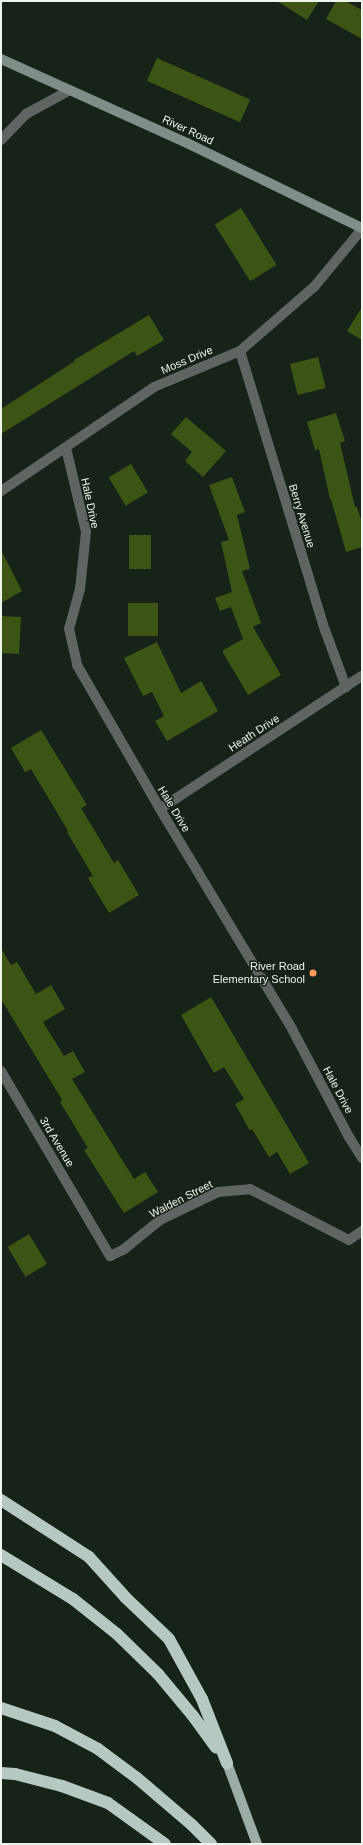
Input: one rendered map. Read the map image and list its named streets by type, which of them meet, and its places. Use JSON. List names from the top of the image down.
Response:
{
  "streets": {
    "main road": ["River Road"],
    "street": [
      "Moss Drive",
      "Hale Drive",
      "Berry Avenue",
      "Heath Drive",
      "3rd Avenue",
      "Walden Street"
    ]
  },
  "crossings": [
    ["River Road", "Moss Drive"],
    ["Moss Drive", "Hale Drive"],
    ["Moss Drive", "Berry Avenue"],
    ["Hale Drive", "Heath Drive"],
    ["Berry Avenue", "Heath Drive"],
    ["3rd Avenue", "Walden Street"]
  ],
  "places": ["River Road Elementary School"]
}
